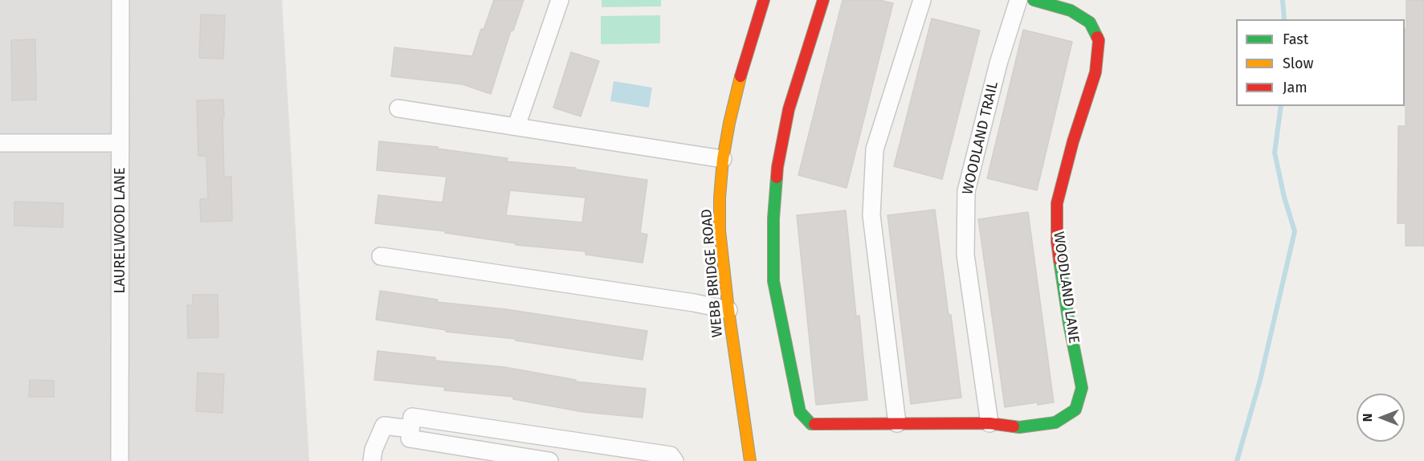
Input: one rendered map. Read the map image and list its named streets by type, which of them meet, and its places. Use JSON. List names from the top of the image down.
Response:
{
  "streets": {
    "street": [
      "WOODLAND TRAIL",
      "LAURELWOOD LANE",
      "WEBB BRIDGE ROAD",
      "WOODLAND LANE"
    ]
  },
  "crossings": [
    ["WOODLAND TRAIL", "WOODLAND LANE"]
  ],
  "legend": ["Fast", "Slow", "Jam"],
  "north": "left"
}
